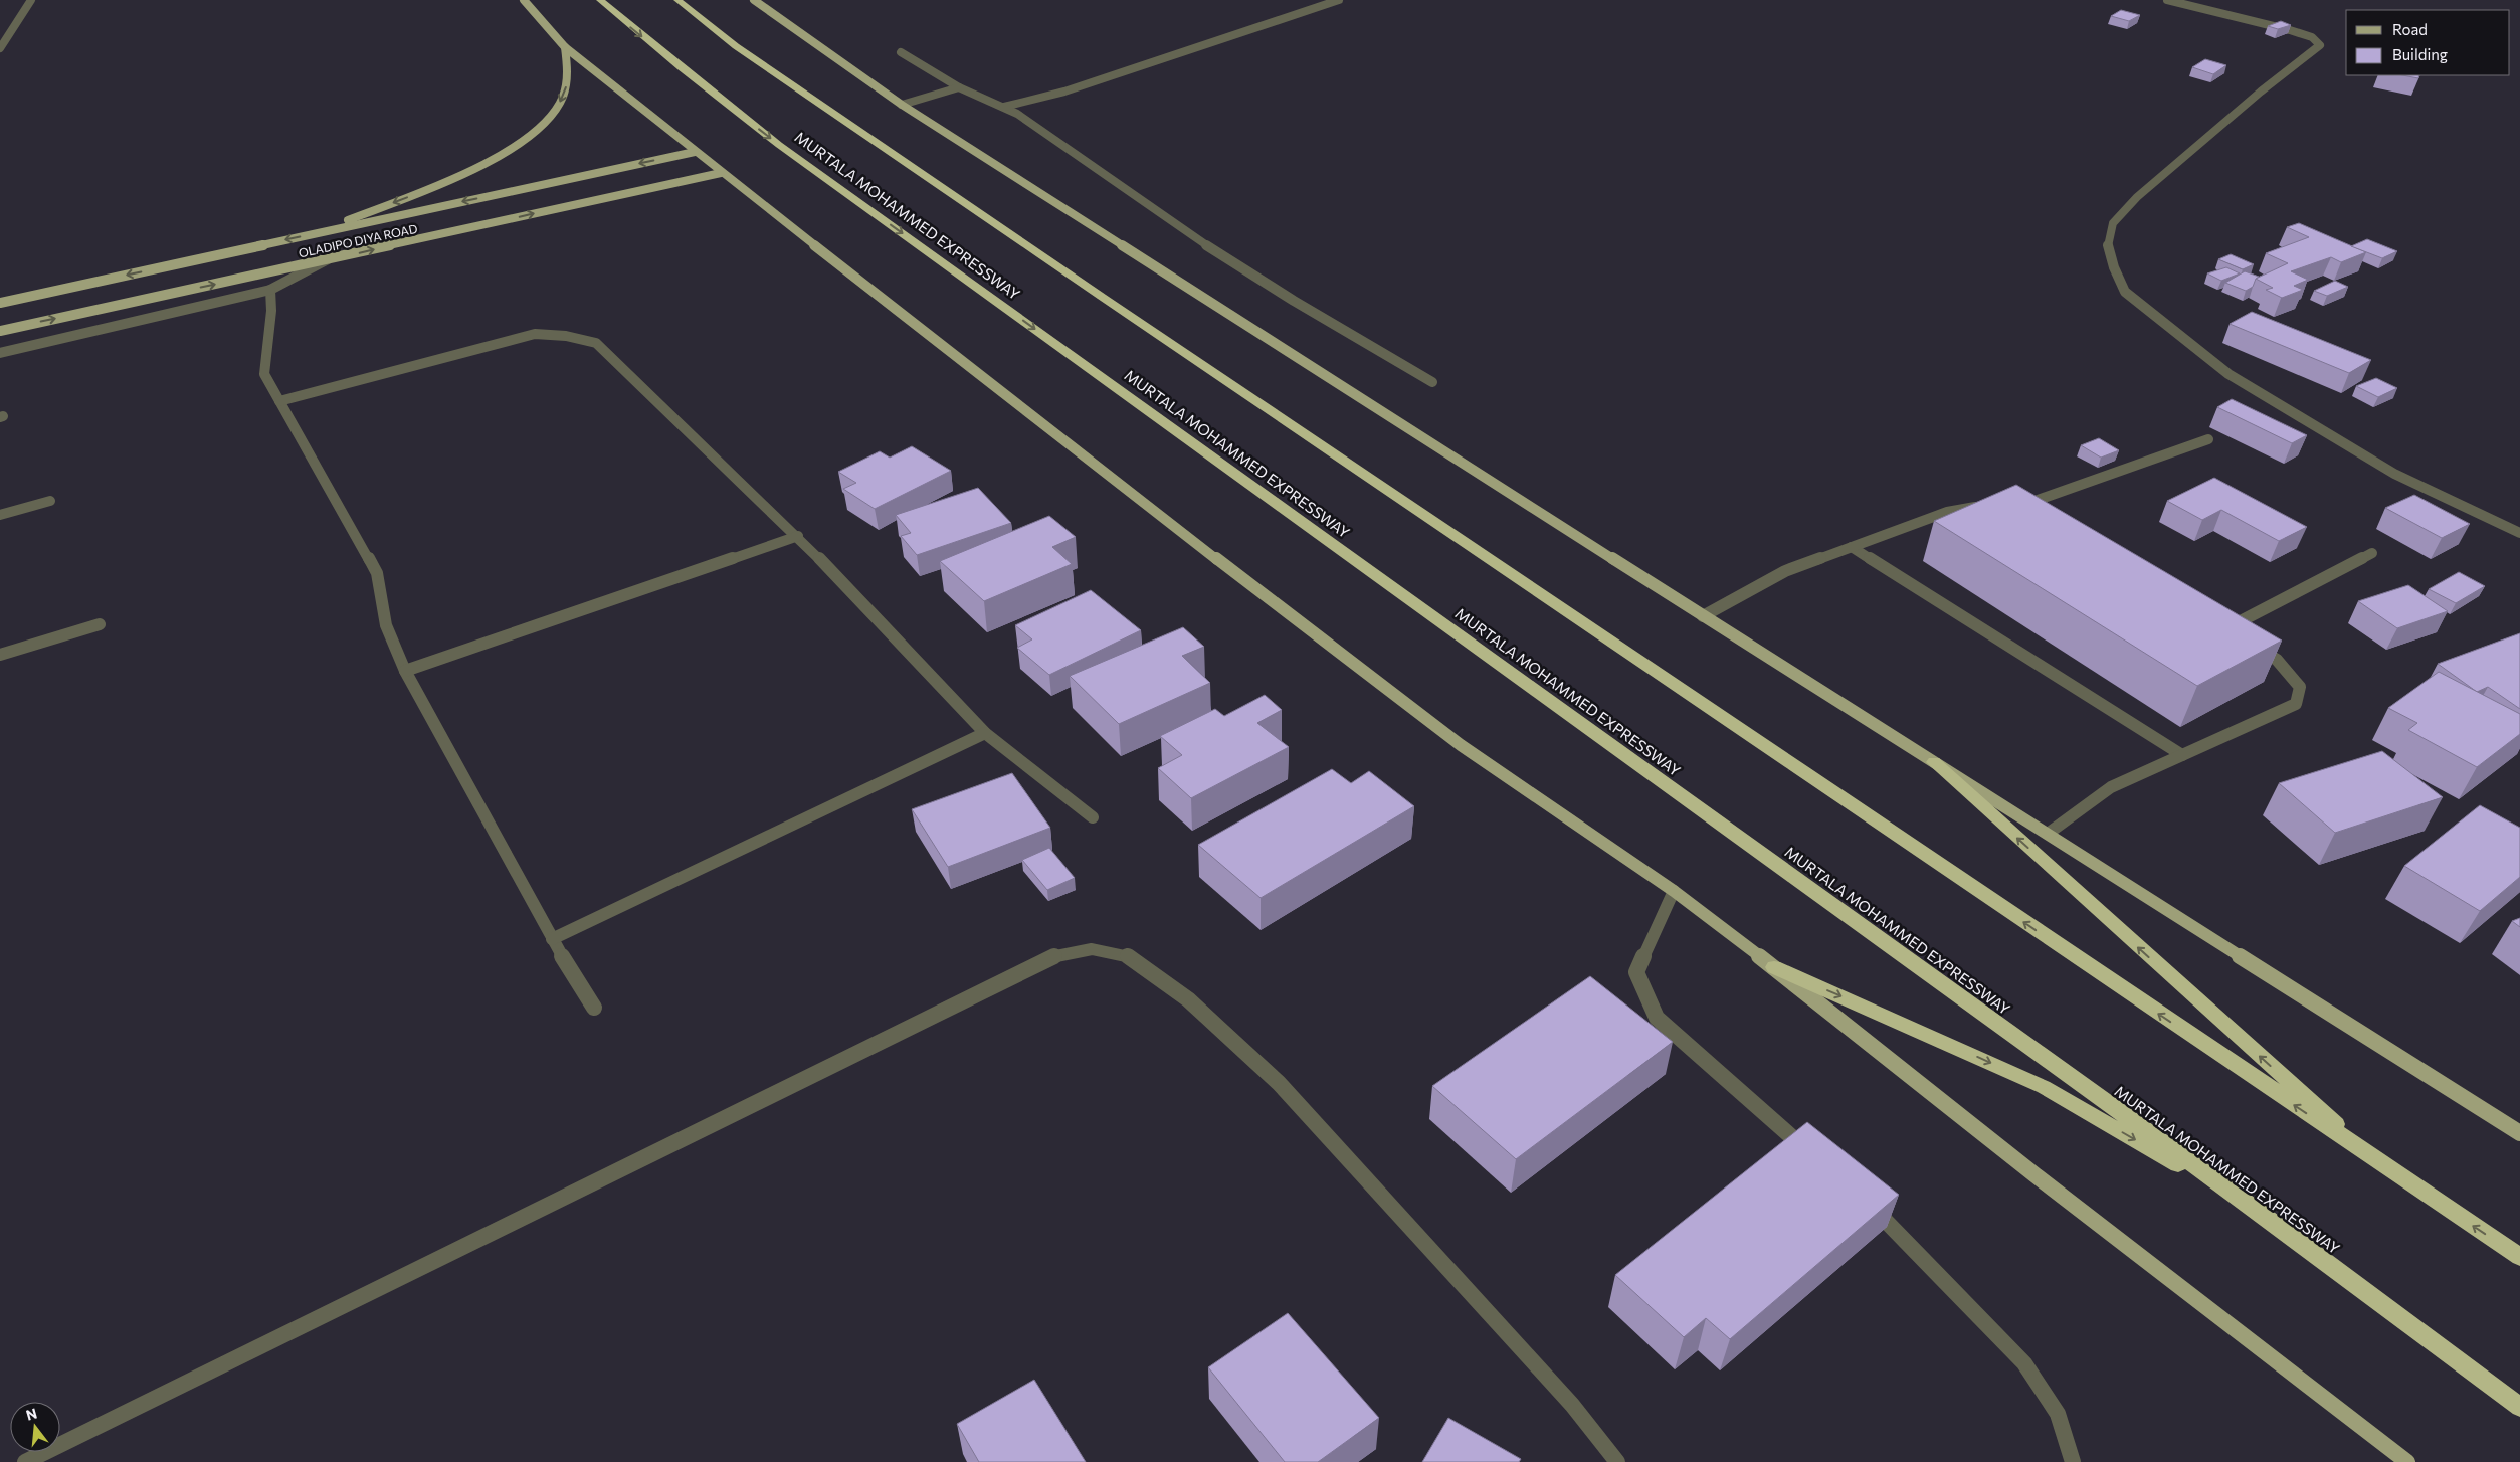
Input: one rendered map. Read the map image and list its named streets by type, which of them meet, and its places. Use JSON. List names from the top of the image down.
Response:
{
  "streets": {
    "highway": ["MURTALA MOHAMMED EXPRESSWAY"],
    "main road": ["OLADIPO DIYA ROAD"]
  },
  "legend": ["Road", "Building"],
  "north": "top"
}
